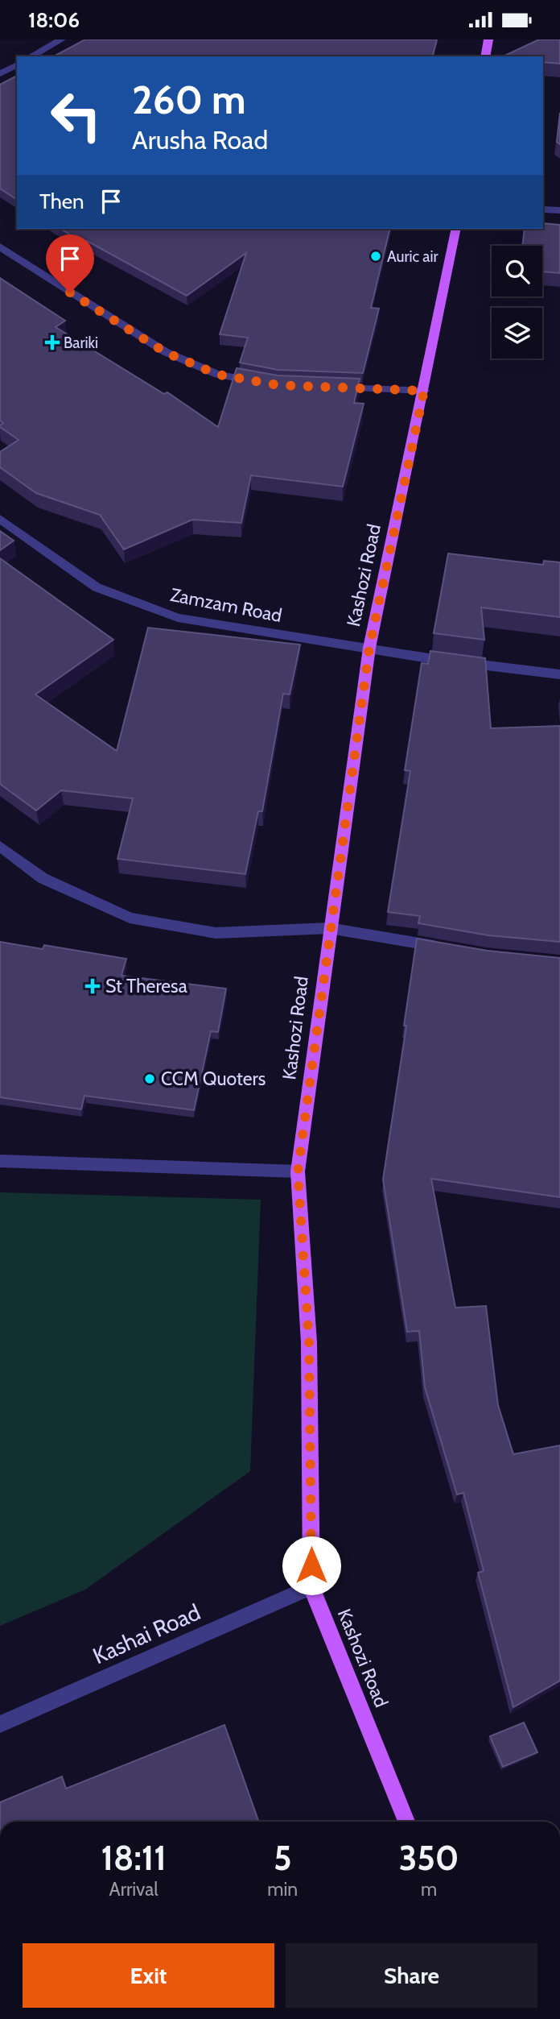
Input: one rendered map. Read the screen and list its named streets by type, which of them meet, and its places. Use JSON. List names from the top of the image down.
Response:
{
  "streets": {
    "main road": ["Kashozi Road"],
    "street": ["Zamzam Road", "Kashai Road"]
  },
  "crossings": [
    ["Kashozi Road", "Zamzam Road"],
    ["Kashozi Road", "Kashai Road"]
  ],
  "places": {
    "other": ["Auric air", "CCM Quoters"],
    "health": ["Bariki", "St Theresa"]
  },
  "page": {
    "status": "18:06",
    "turn": ["260 m", "Arusha Road"],
    "then": "Then",
    "eta": [
      "18:11",
      "Arrival",
      "5",
      "min",
      "350",
      "m"
    ],
    "buttons": ["Exit", "Share"]
  }
}
